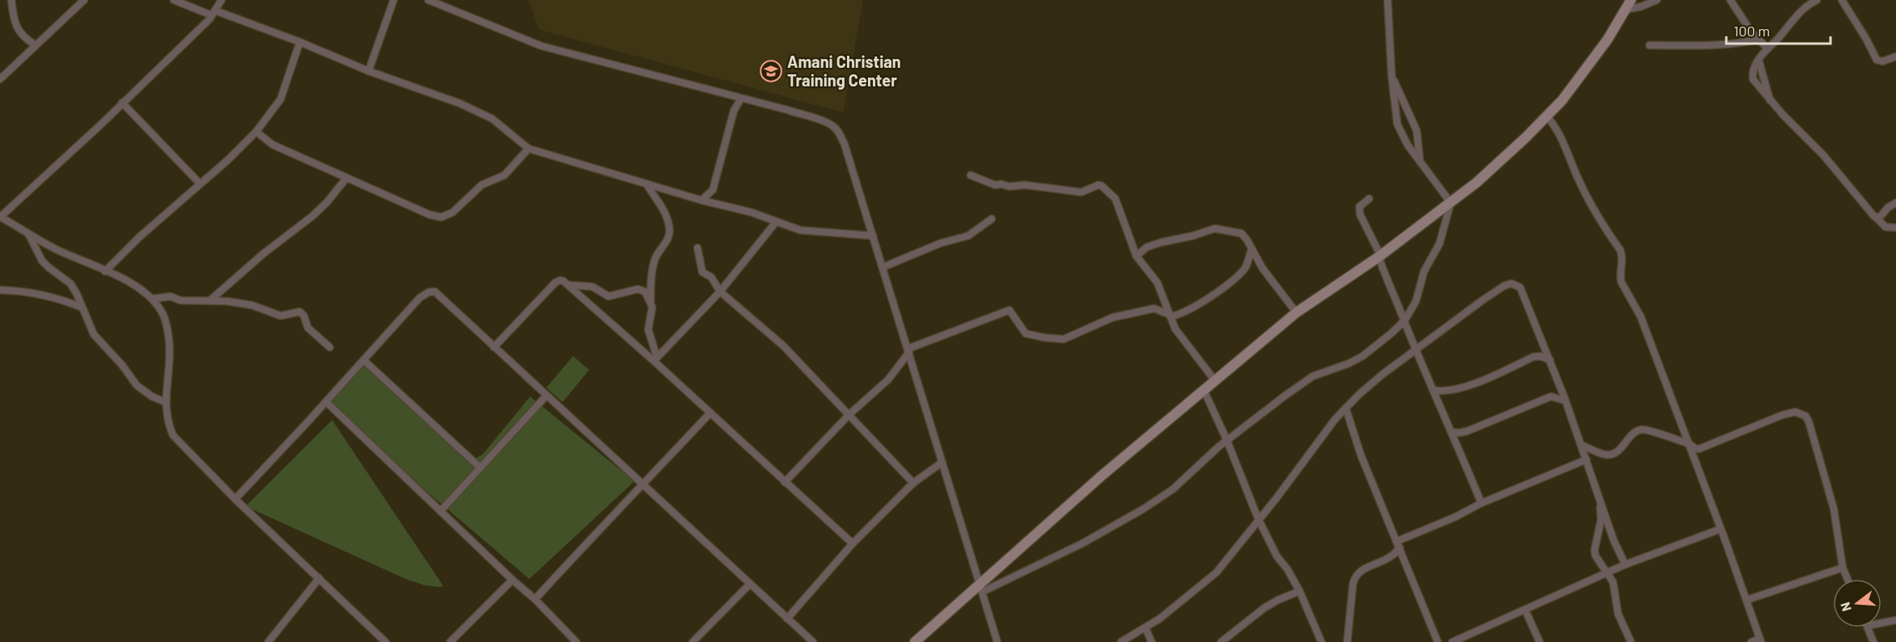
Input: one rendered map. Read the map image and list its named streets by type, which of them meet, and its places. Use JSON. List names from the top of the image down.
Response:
{
  "places": {
    "school or university": ["Amani Christian Training Center"]
  },
  "scale_bar": "100 m",
  "north": "left"
}
